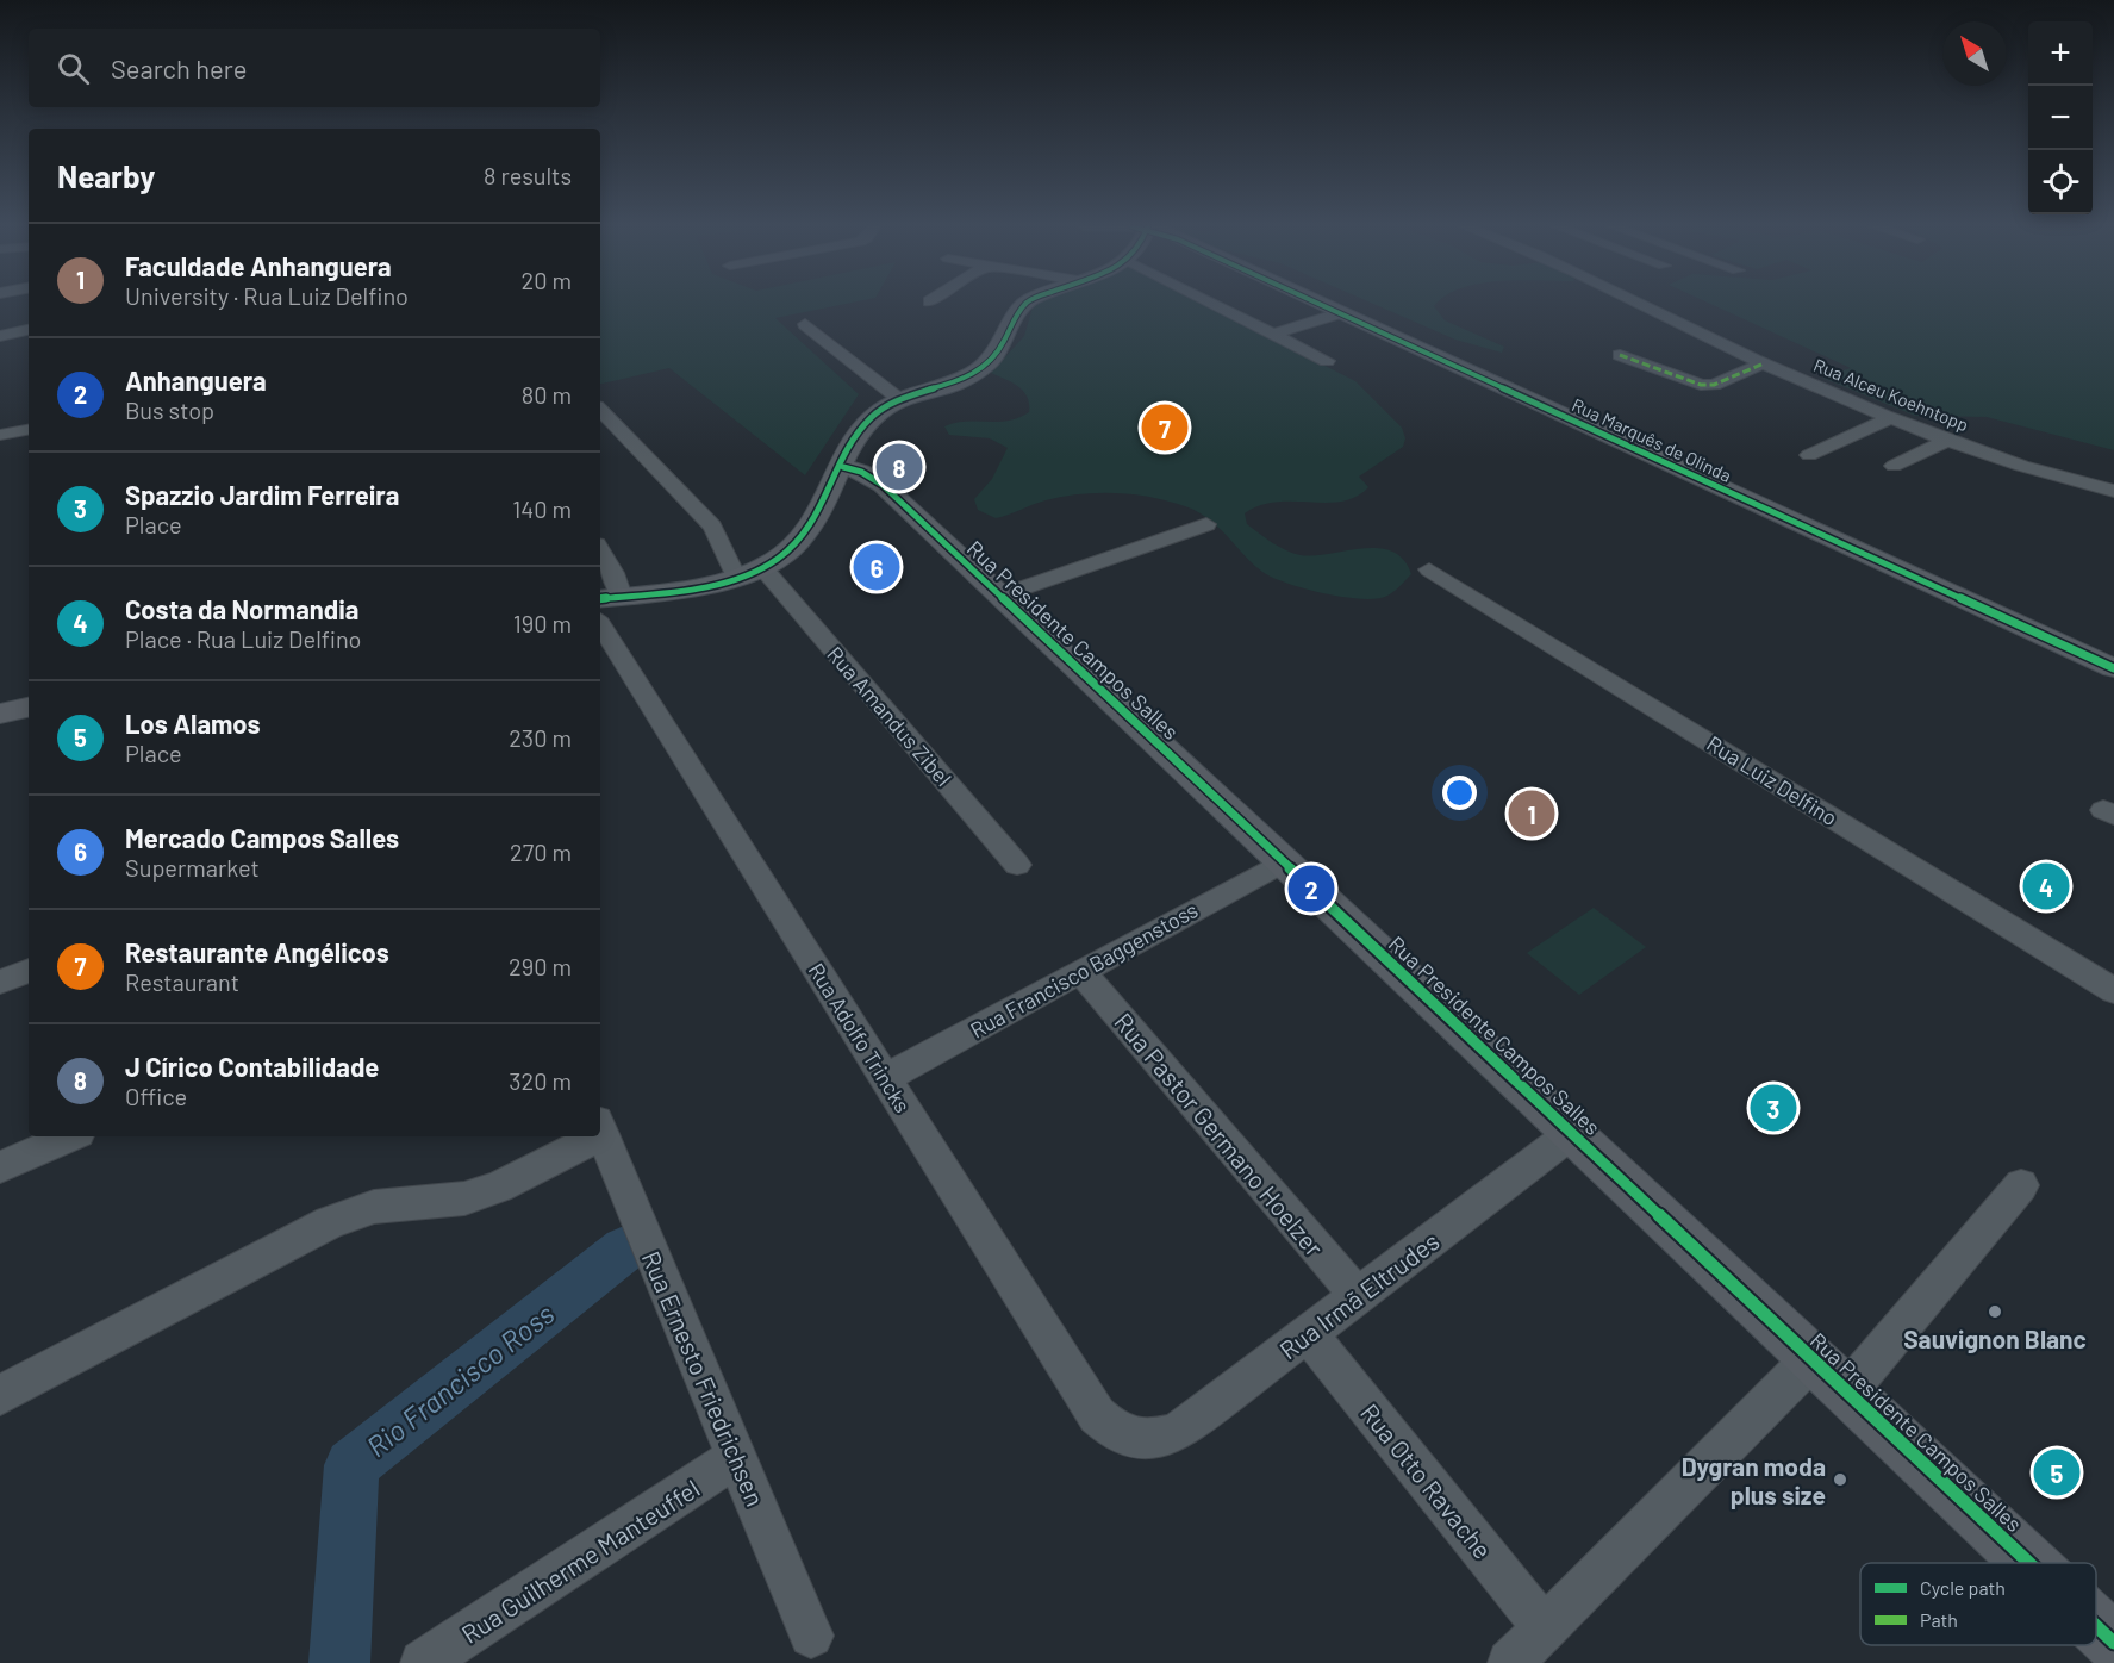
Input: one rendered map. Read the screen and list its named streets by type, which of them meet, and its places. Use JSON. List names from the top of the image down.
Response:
{
  "streets": {
    "main road": ["Rua Marquês de Olinda", "Rua Presidente Campos Salles"],
    "street": [
      "Rua Alceu Koehntopp",
      "Rua Amandus Zibel",
      "Rua Luiz Delfino",
      "Rua Francisco Baggenstoss",
      "Rua Adolfo Trincks",
      "Rua Pastor Germano Hoelzer",
      "Rua Irmã Eltrudes",
      "Rua Ernesto Friedrichsen",
      "Rua Otto Ravache",
      "Rua Guilherme Manteuffel"
    ]
  },
  "crossings": [
    ["Rua Presidente Campos Salles", "Rua Francisco Baggenstoss"],
    ["Rua Presidente Campos Salles", "Rua Irmã Eltrudes"],
    ["Rua Francisco Baggenstoss", "Rua Adolfo Trincks"],
    ["Rua Francisco Baggenstoss", "Rua Pastor Germano Hoelzer"],
    ["Rua Adolfo Trincks", "Rua Irmã Eltrudes"],
    ["Rua Pastor Germano Hoelzer", "Rua Irmã Eltrudes"],
    ["Rua Irmã Eltrudes", "Rua Otto Ravache"],
    ["Rua Ernesto Friedrichsen", "Rua Guilherme Manteuffel"]
  ],
  "water": ["Rio Francisco Ross"],
  "places": ["Sauvignon Blanc", "Dygran moda plus size"],
  "legend": ["Cycle path", "Path"],
  "north": "top left",
  "page": {
    "map_buttons": ["+", "−"],
    "search": "Search here",
    "heading": ["Nearby", "8 results"],
    "list": [
      {
        "mark": "1",
        "name": "Faculdade Anhanguera",
        "note": "University · Rua Luiz Delfino",
        "value": "20 m"
      },
      {
        "mark": "2",
        "name": "Anhanguera",
        "note": "Bus stop",
        "value": "80 m"
      },
      {
        "mark": "3",
        "name": "Spazzio Jardim Ferreira",
        "note": "Place",
        "value": "140 m"
      },
      {
        "mark": "4",
        "name": "Costa da Normandia",
        "note": "Place · Rua Luiz Delfino",
        "value": "190 m"
      },
      {
        "mark": "5",
        "name": "Los Alamos",
        "note": "Place",
        "value": "230 m"
      },
      {
        "mark": "6",
        "name": "Mercado Campos Salles",
        "note": "Supermarket",
        "value": "270 m"
      },
      {
        "mark": "7",
        "name": "Restaurante Angélicos",
        "note": "Restaurant",
        "value": "290 m"
      },
      {
        "mark": "8",
        "name": "J Círico Contabilidade",
        "note": "Office",
        "value": "320 m"
      }
    ],
    "pins": [
      "7",
      "8",
      "6",
      "1",
      "4",
      "2",
      "3",
      "5"
    ]
  }
}
